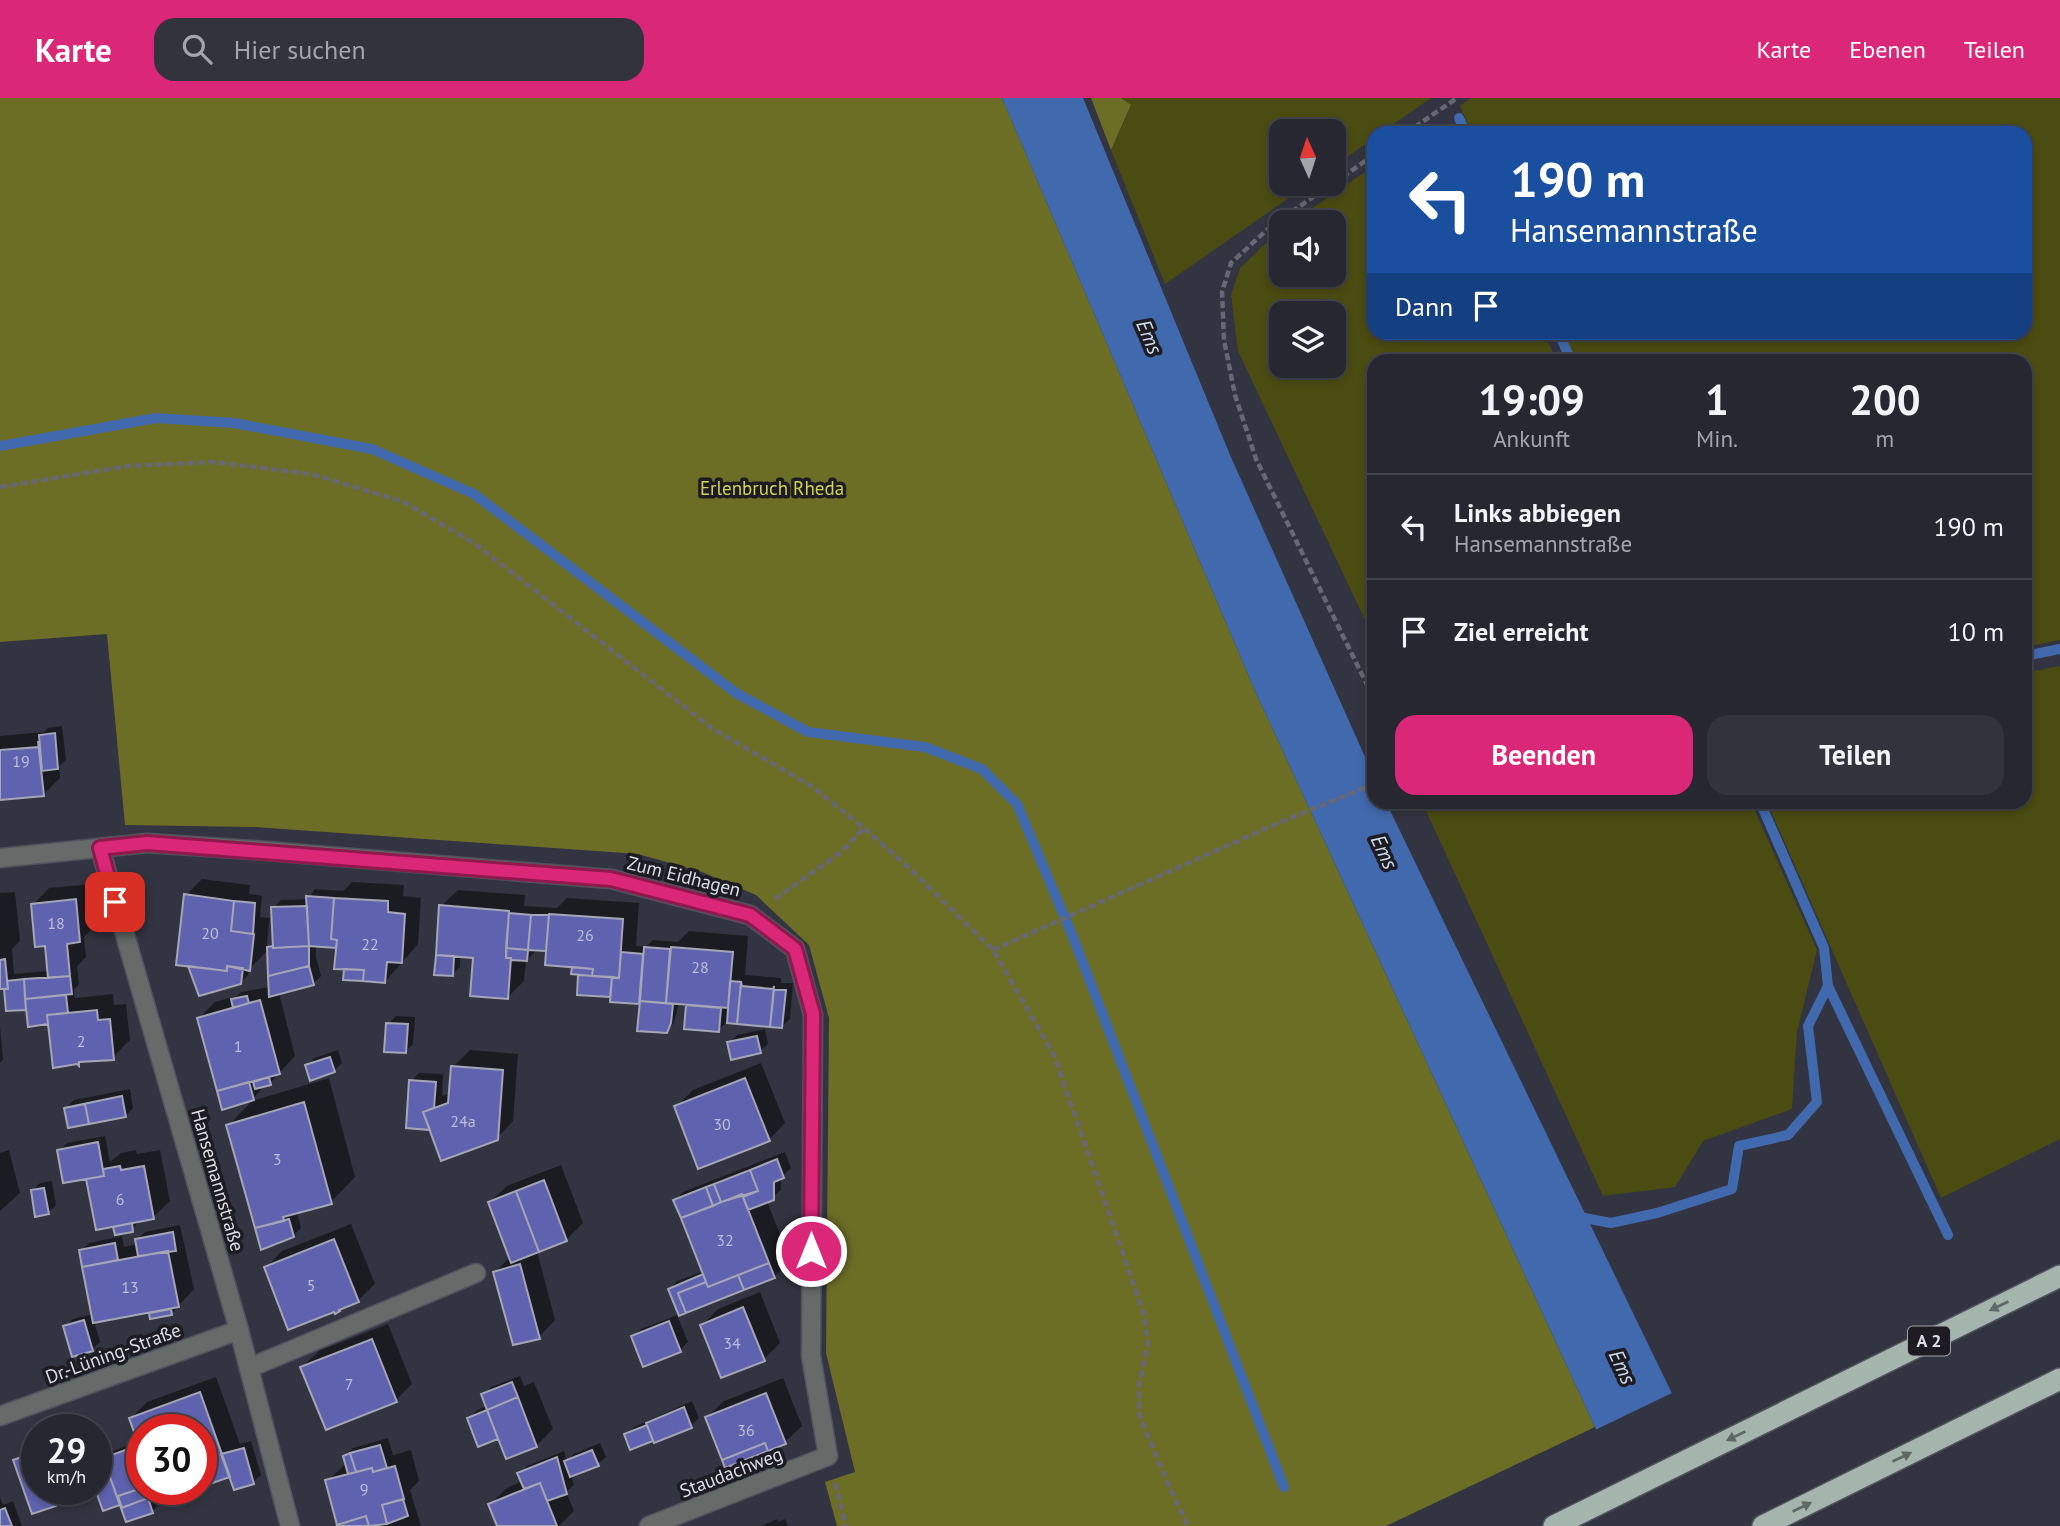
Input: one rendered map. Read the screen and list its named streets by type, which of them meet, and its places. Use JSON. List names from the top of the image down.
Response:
{
  "streets": {
    "highway": ["A 2"],
    "street": [
      "Zum Eidhagen",
      "Hansemannstraße",
      "Dr.-Lüning-Straße",
      "Staudachweg"
    ]
  },
  "crossings": [
    ["Zum Eidhagen", "Hansemannstraße"],
    ["Zum Eidhagen", "Staudachweg"],
    ["Hansemannstraße", "Dr.-Lüning-Straße"]
  ],
  "water": ["Ems"],
  "parks": ["Erlenbruch Rheda"],
  "house_numbers": [
    "19",
    "18",
    "20",
    "26",
    "22",
    "28",
    "2",
    "1",
    "24a",
    "30",
    "3",
    "6",
    "32",
    "5",
    "13",
    "34",
    "7",
    "36",
    "9"
  ],
  "north": "top",
  "page": {
    "header": "Karte",
    "search": "Hier suchen",
    "nav": ["Karte", "Ebenen", "Teilen"],
    "turn": ["190 m", "Hansemannstraße"],
    "then": "Dann",
    "eta": [
      "19:09",
      "Ankunft",
      "1",
      "Min.",
      "200",
      "m"
    ],
    "list": [
      {
        "name": "Links abbiegen",
        "note": "Hansemannstraße",
        "value": "190 m"
      },
      {
        "name": "Ziel erreicht",
        "value": "10 m"
      }
    ],
    "buttons": ["Beenden", "Teilen"],
    "speed": "29 km/h",
    "limit": "30"
  }
}
